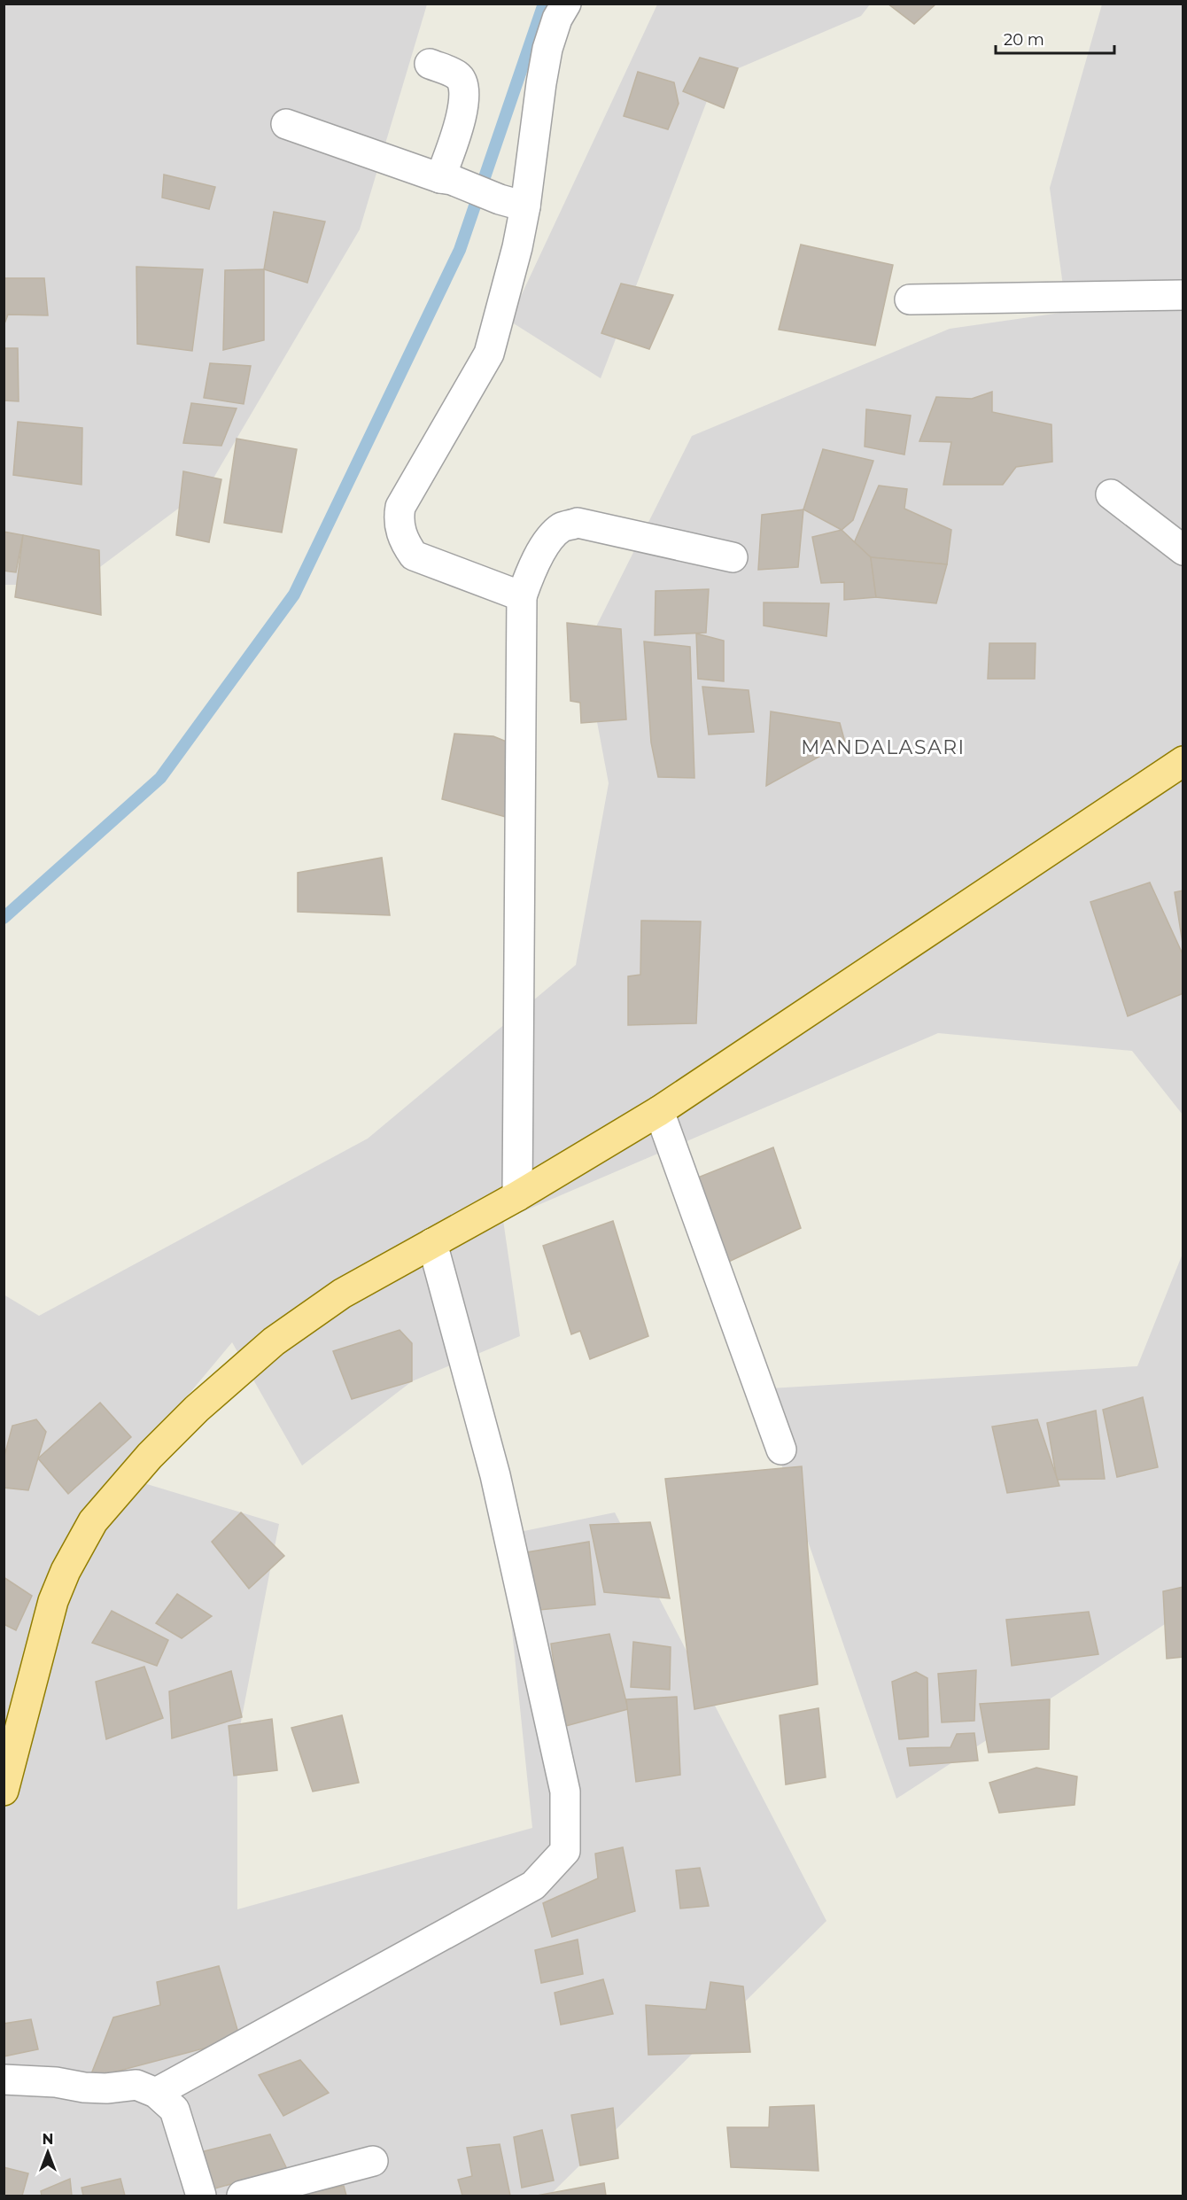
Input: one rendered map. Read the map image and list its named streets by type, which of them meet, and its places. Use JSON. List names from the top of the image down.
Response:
{
  "districts": ["MANDALASARI"],
  "scale_bar": "20 m",
  "north": "top"
}
